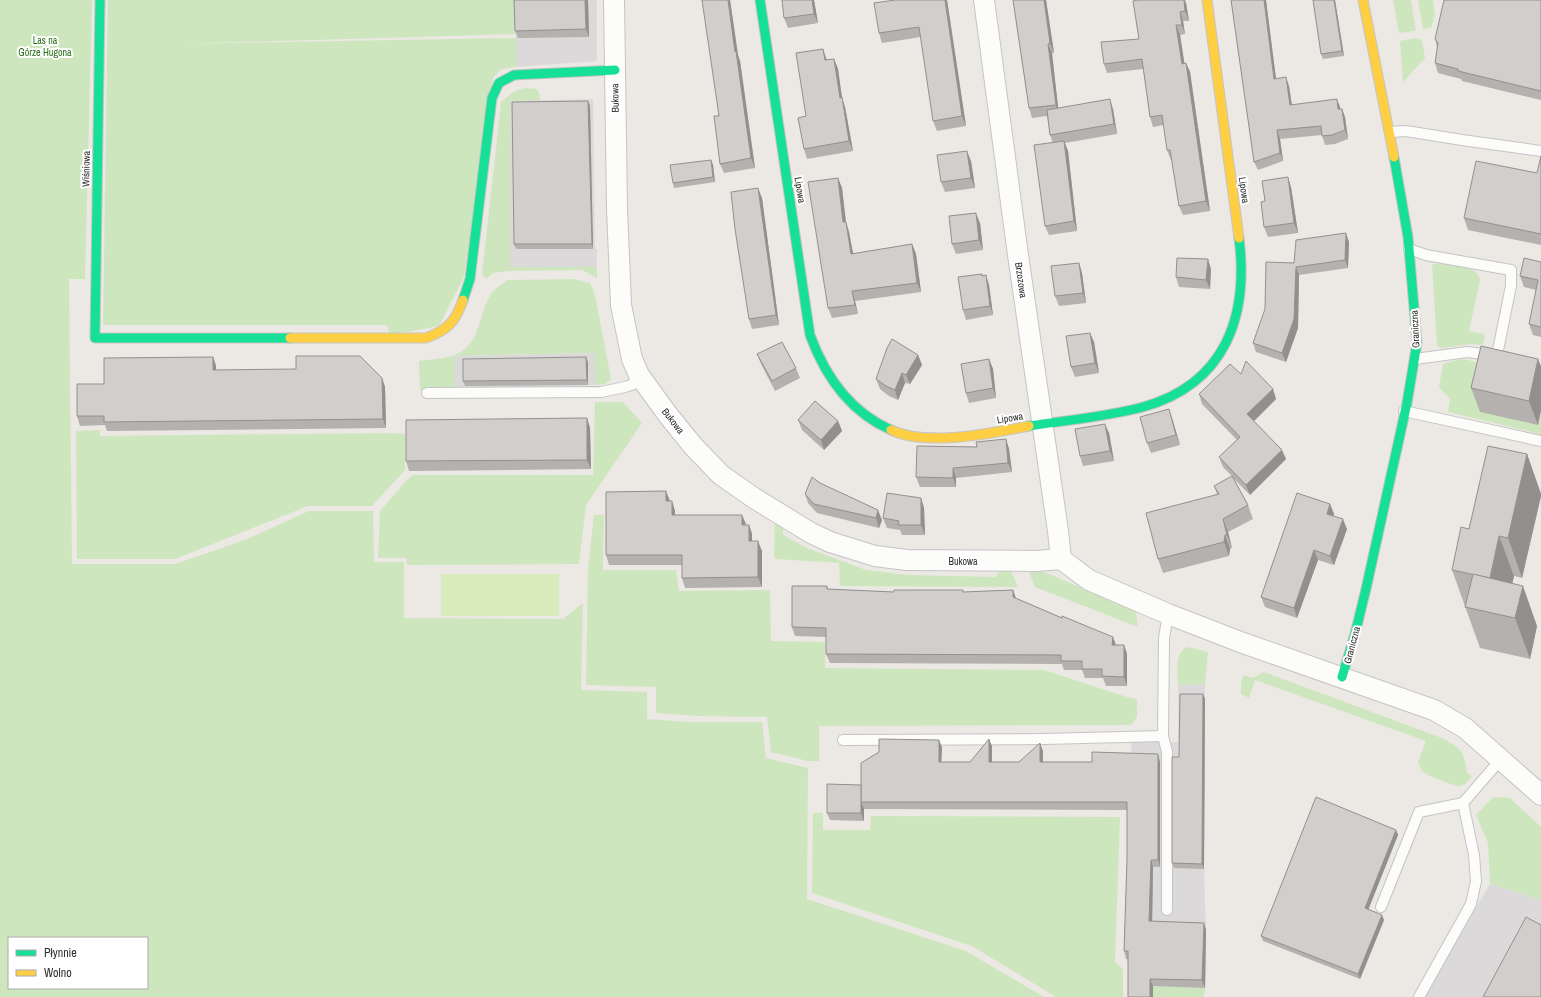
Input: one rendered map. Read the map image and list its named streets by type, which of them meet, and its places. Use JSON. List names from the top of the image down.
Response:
{
  "streets": {
    "street": [
      "Bukowa",
      "Wiśniowa",
      "Lipowa",
      "Brzozowa",
      "Graniczna"
    ]
  },
  "crossings": [
    ["Bukowa", "Wiśniowa"],
    ["Bukowa", "Brzozowa"],
    ["Bukowa", "Graniczna"],
    ["Lipowa", "Brzozowa"],
    ["Brzozowa", "Graniczna"]
  ],
  "parks": ["Las na Górze Hugona"],
  "legend": ["Płynnie", "Wolno"]
}
